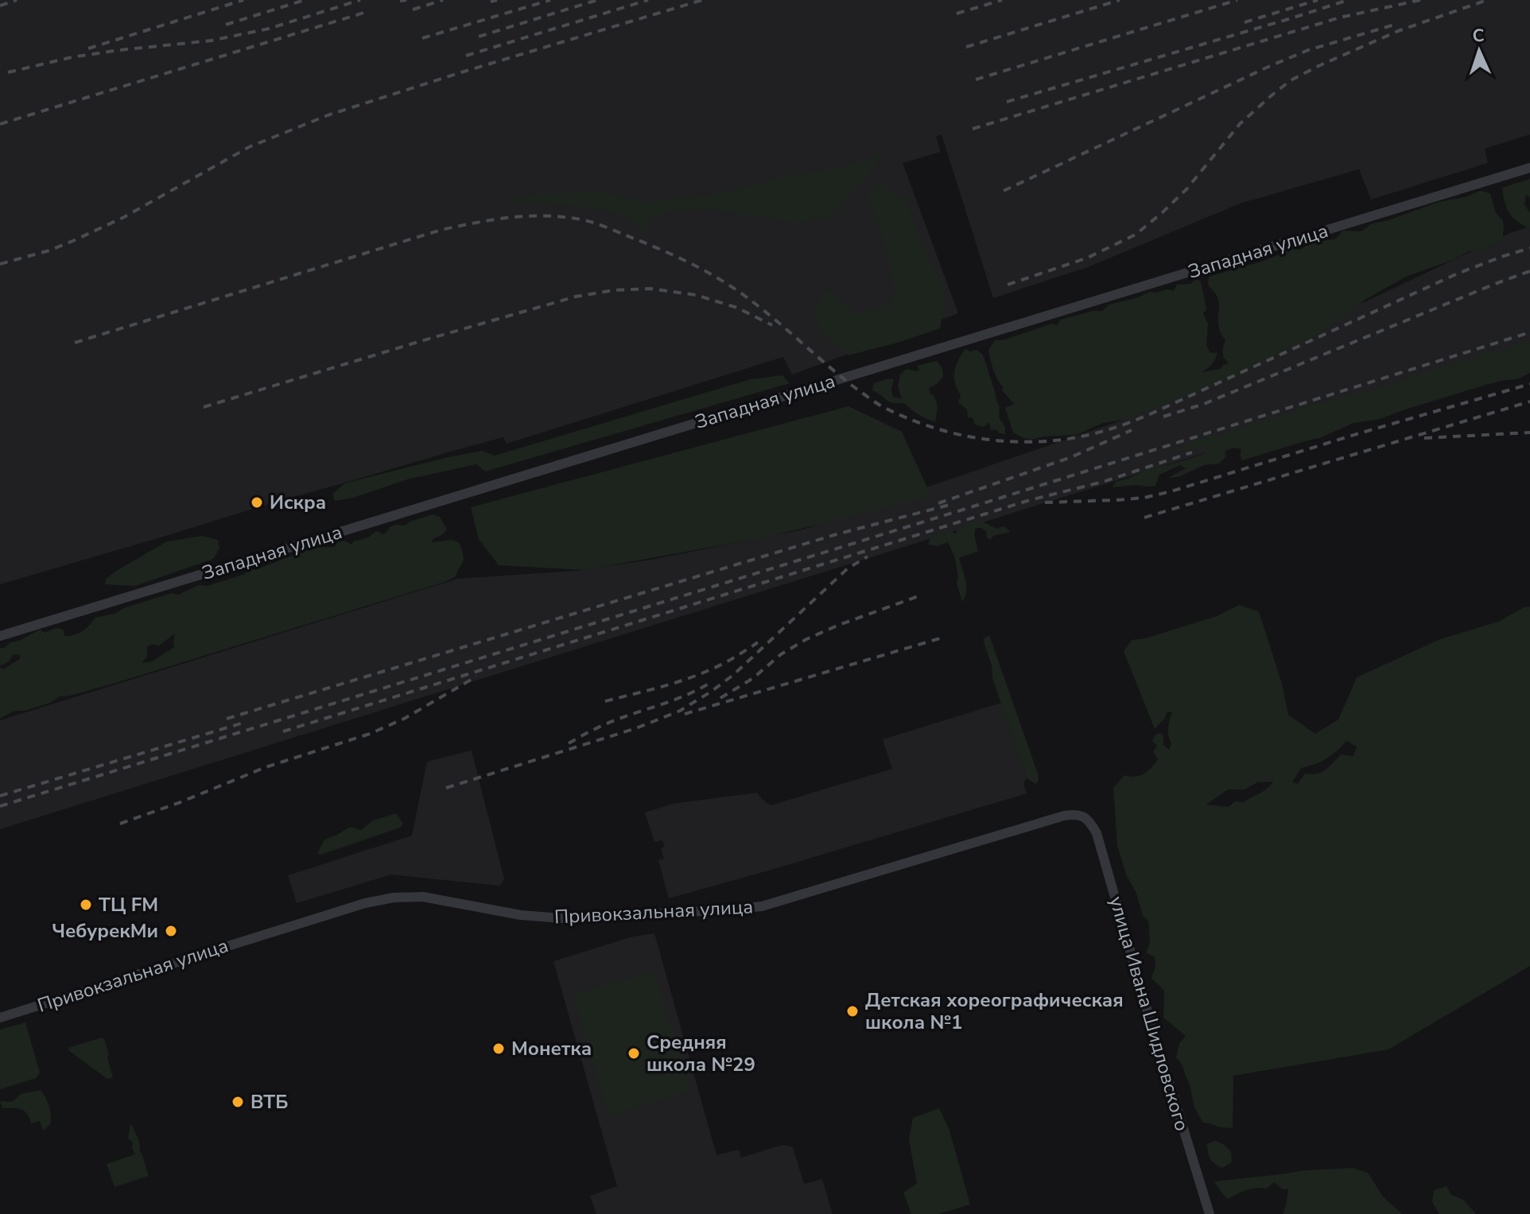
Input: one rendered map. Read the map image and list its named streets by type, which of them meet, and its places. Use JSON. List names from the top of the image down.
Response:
{
  "streets": {
    "street": ["Западная улица", "Привокзальная улица", "улица Ивана Шидловского"]
  },
  "crossings": [
    ["Привокзальная улица", "улица Ивана Шидловского"]
  ],
  "places": [
    "Искра",
    "ТЦ FM",
    "ЧебурекМи",
    "Детская хореографическая школа №1",
    "Монетка",
    "Средняя школа №29",
    "ВТБ"
  ],
  "north": "top"
}
